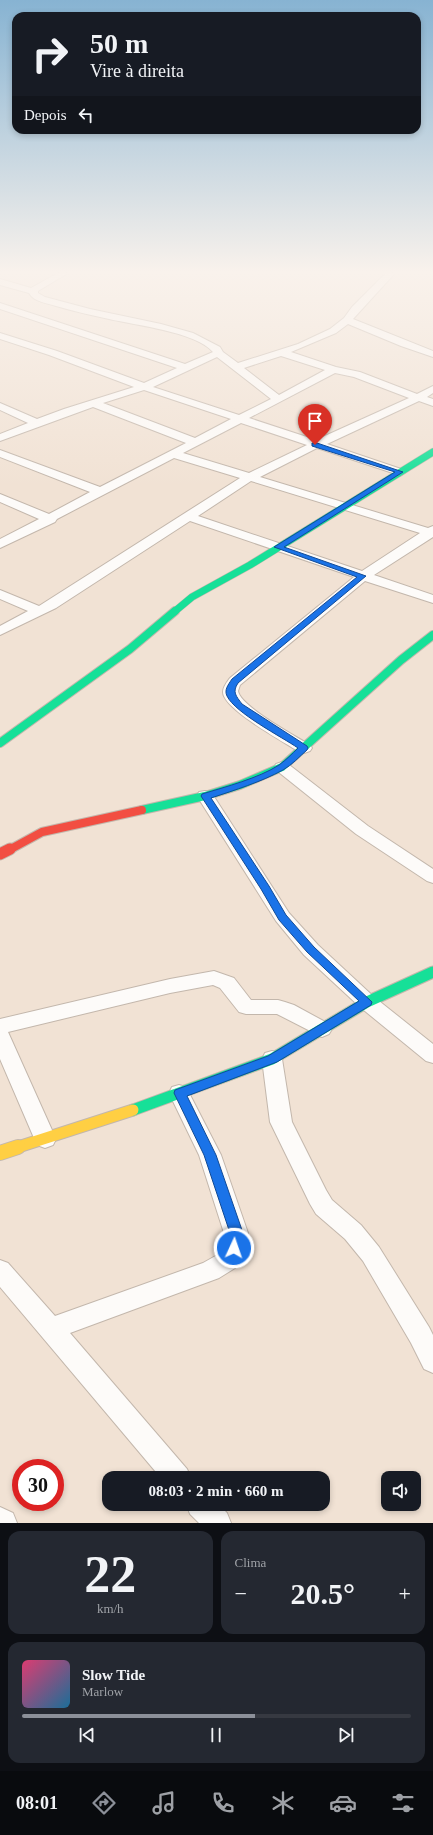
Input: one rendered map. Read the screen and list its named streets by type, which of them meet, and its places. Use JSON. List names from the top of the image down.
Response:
{
  "page": {
    "turn": ["50 m", "Vire à direita"],
    "then": "Depois",
    "limit": "30",
    "trip": "08:03 · 2 min · 660 m",
    "tile": [
      ["22", "km/h"],
      "Clima"
    ],
    "heat": ["−", "20.5°", "+"],
    "song": ["Slow Tide", "Marlow"],
    "tabs": "08:01"
  }
}
